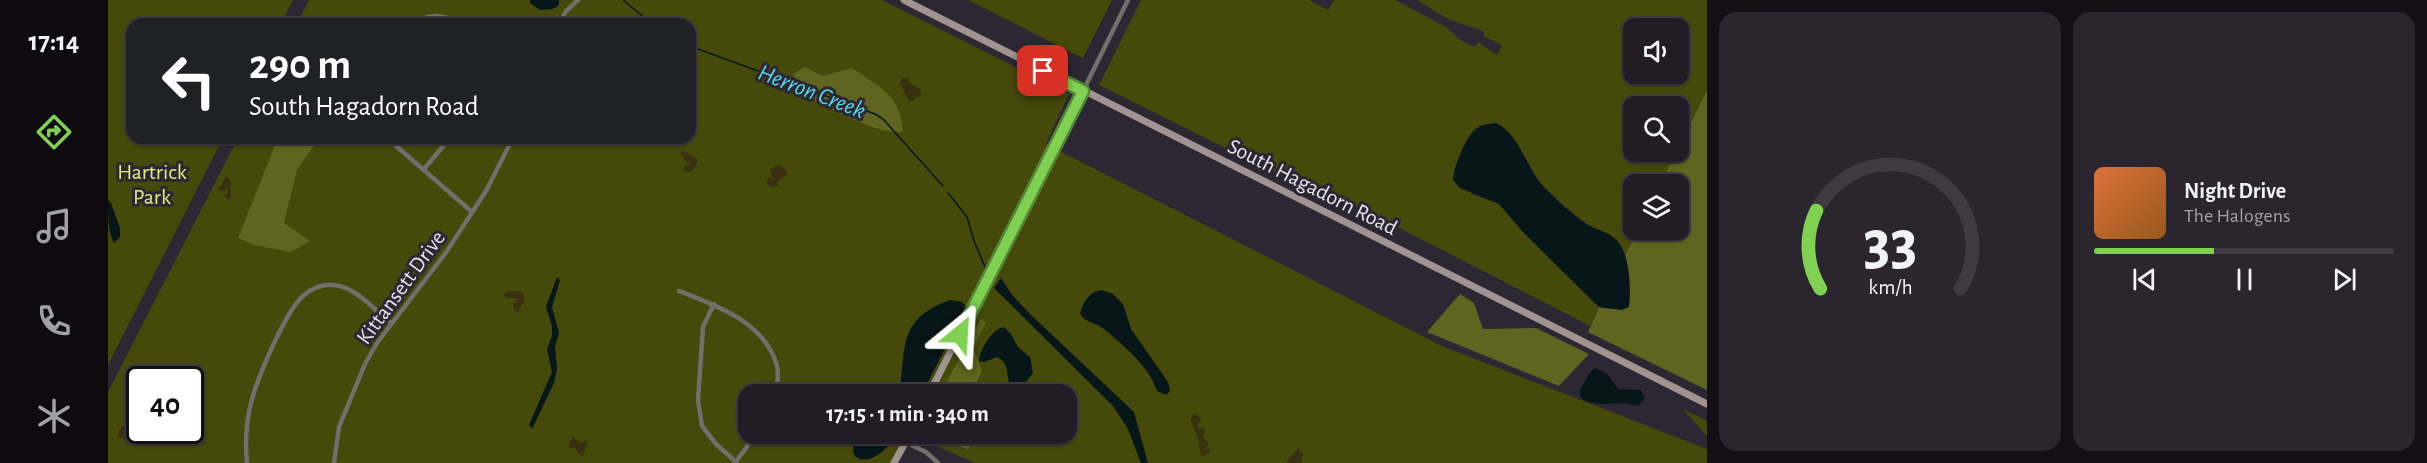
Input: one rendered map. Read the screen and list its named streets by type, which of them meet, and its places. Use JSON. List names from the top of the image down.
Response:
{
  "streets": {
    "street": ["South Hagadorn Road", "Kittansett Drive"]
  },
  "water": ["Herron Creek"],
  "parks": ["Hartrick Park"],
  "page": {
    "tabs": "17:14",
    "turn": ["290 m", "South Hagadorn Road"],
    "song": ["Night Drive", "The Halogens"],
    "limit": "40",
    "trip": "17:15 · 1 min · 340 m",
    "gauge": ["33", "km/h"]
  }
}
